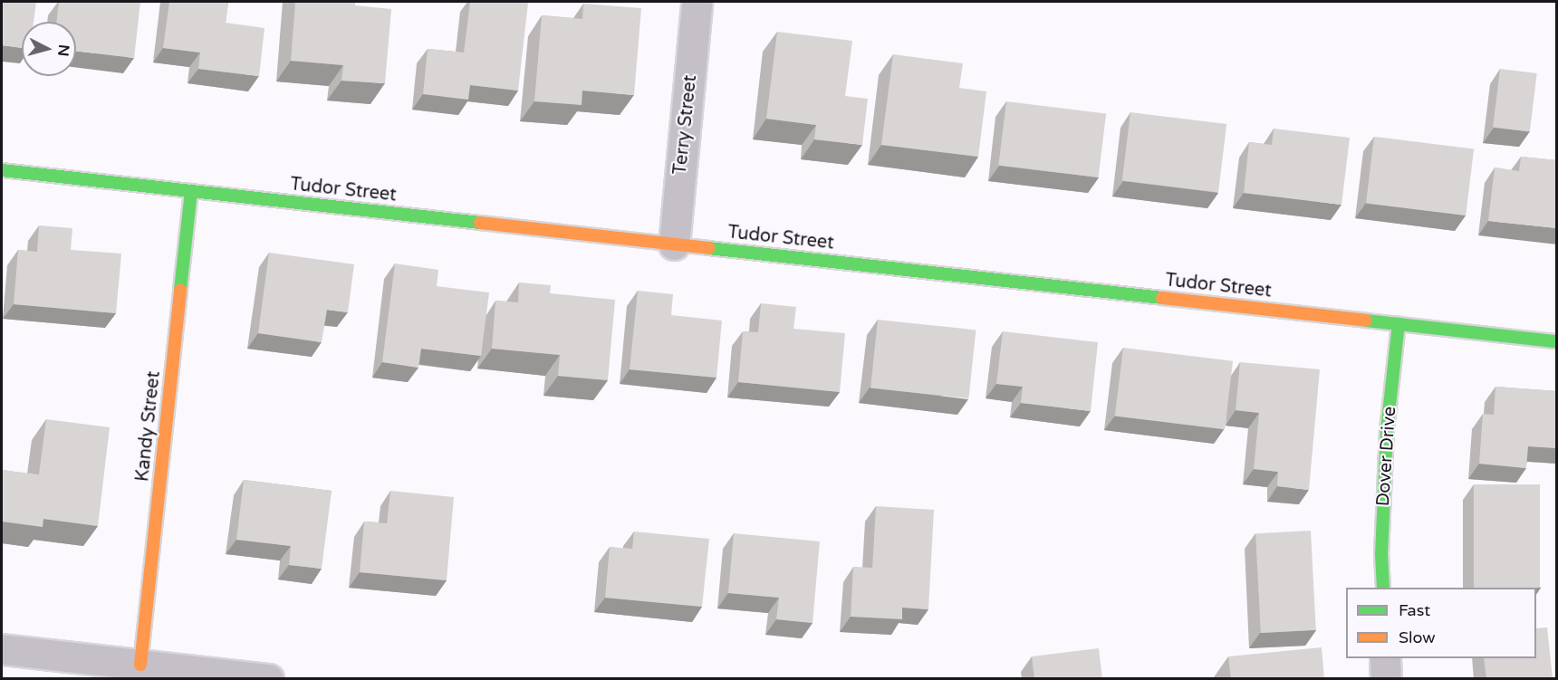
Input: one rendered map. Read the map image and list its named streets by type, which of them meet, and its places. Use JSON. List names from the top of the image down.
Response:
{
  "streets": {
    "street": [
      "Terry Street",
      "Tudor Street",
      "Kandy Street",
      "Dover Drive"
    ]
  },
  "crossings": [
    ["Terry Street", "Tudor Street"],
    ["Tudor Street", "Kandy Street"],
    ["Tudor Street", "Dover Drive"]
  ],
  "legend": ["Fast", "Slow"],
  "north": "right"
}
